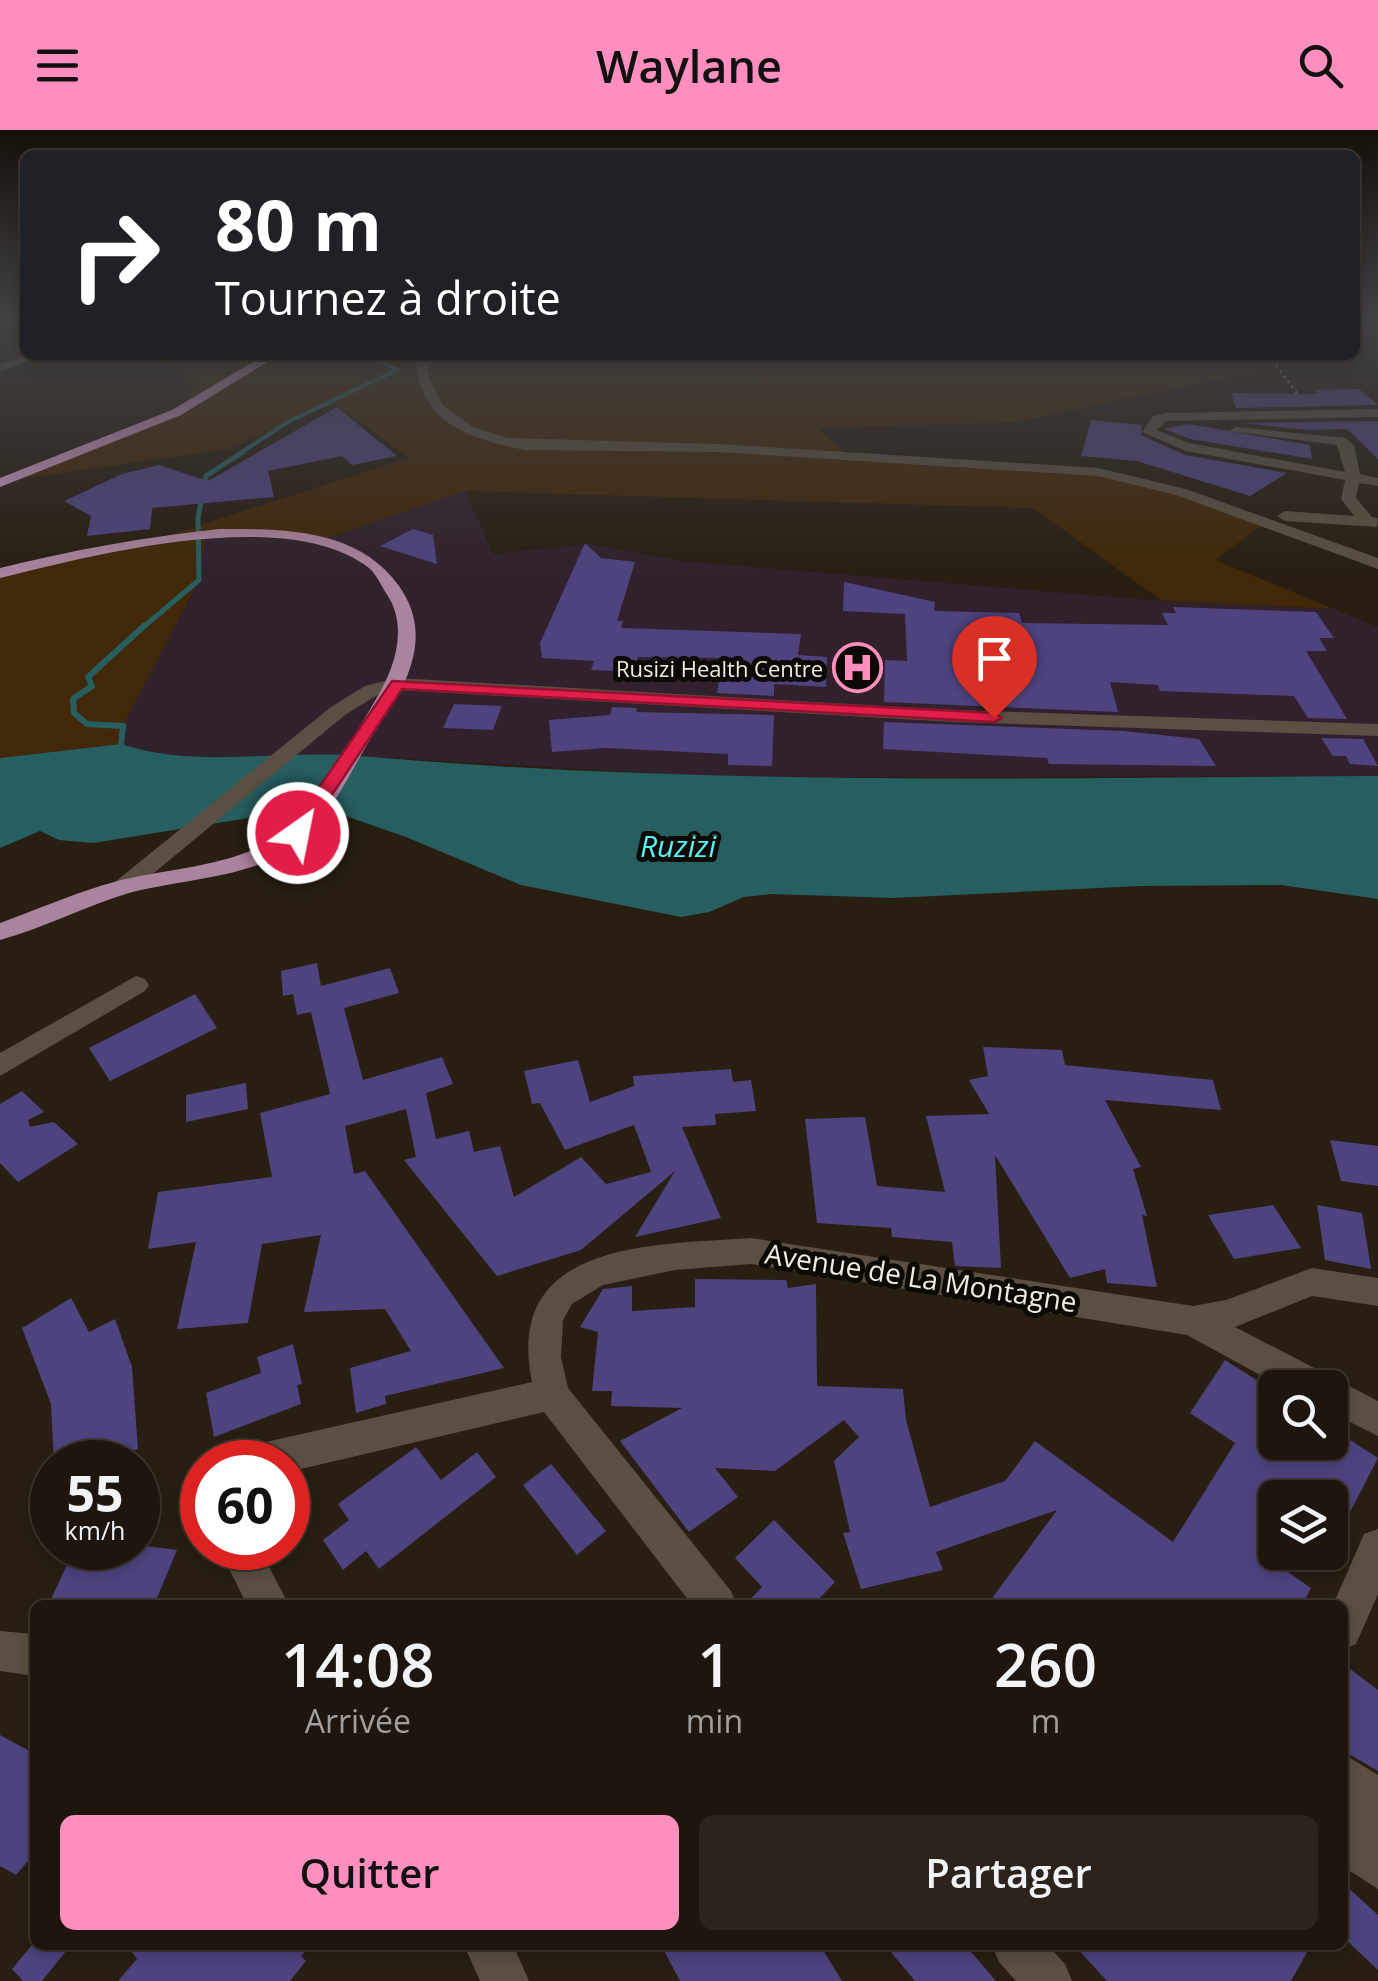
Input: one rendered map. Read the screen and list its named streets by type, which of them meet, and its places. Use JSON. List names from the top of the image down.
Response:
{
  "streets": {
    "street": ["Avenue de La Montagne"]
  },
  "water": ["Ruzizi"],
  "places": {
    "hospital": ["Rusizi Health Centre"]
  },
  "page": {
    "header": "Waylane",
    "turn": ["80 m", "Tournez à droite"],
    "speed": "55 km/h",
    "limit": "60",
    "eta": [
      "14:08",
      "Arrivée",
      "1",
      "min",
      "260",
      "m"
    ],
    "buttons": ["Quitter", "Partager"]
  }
}
